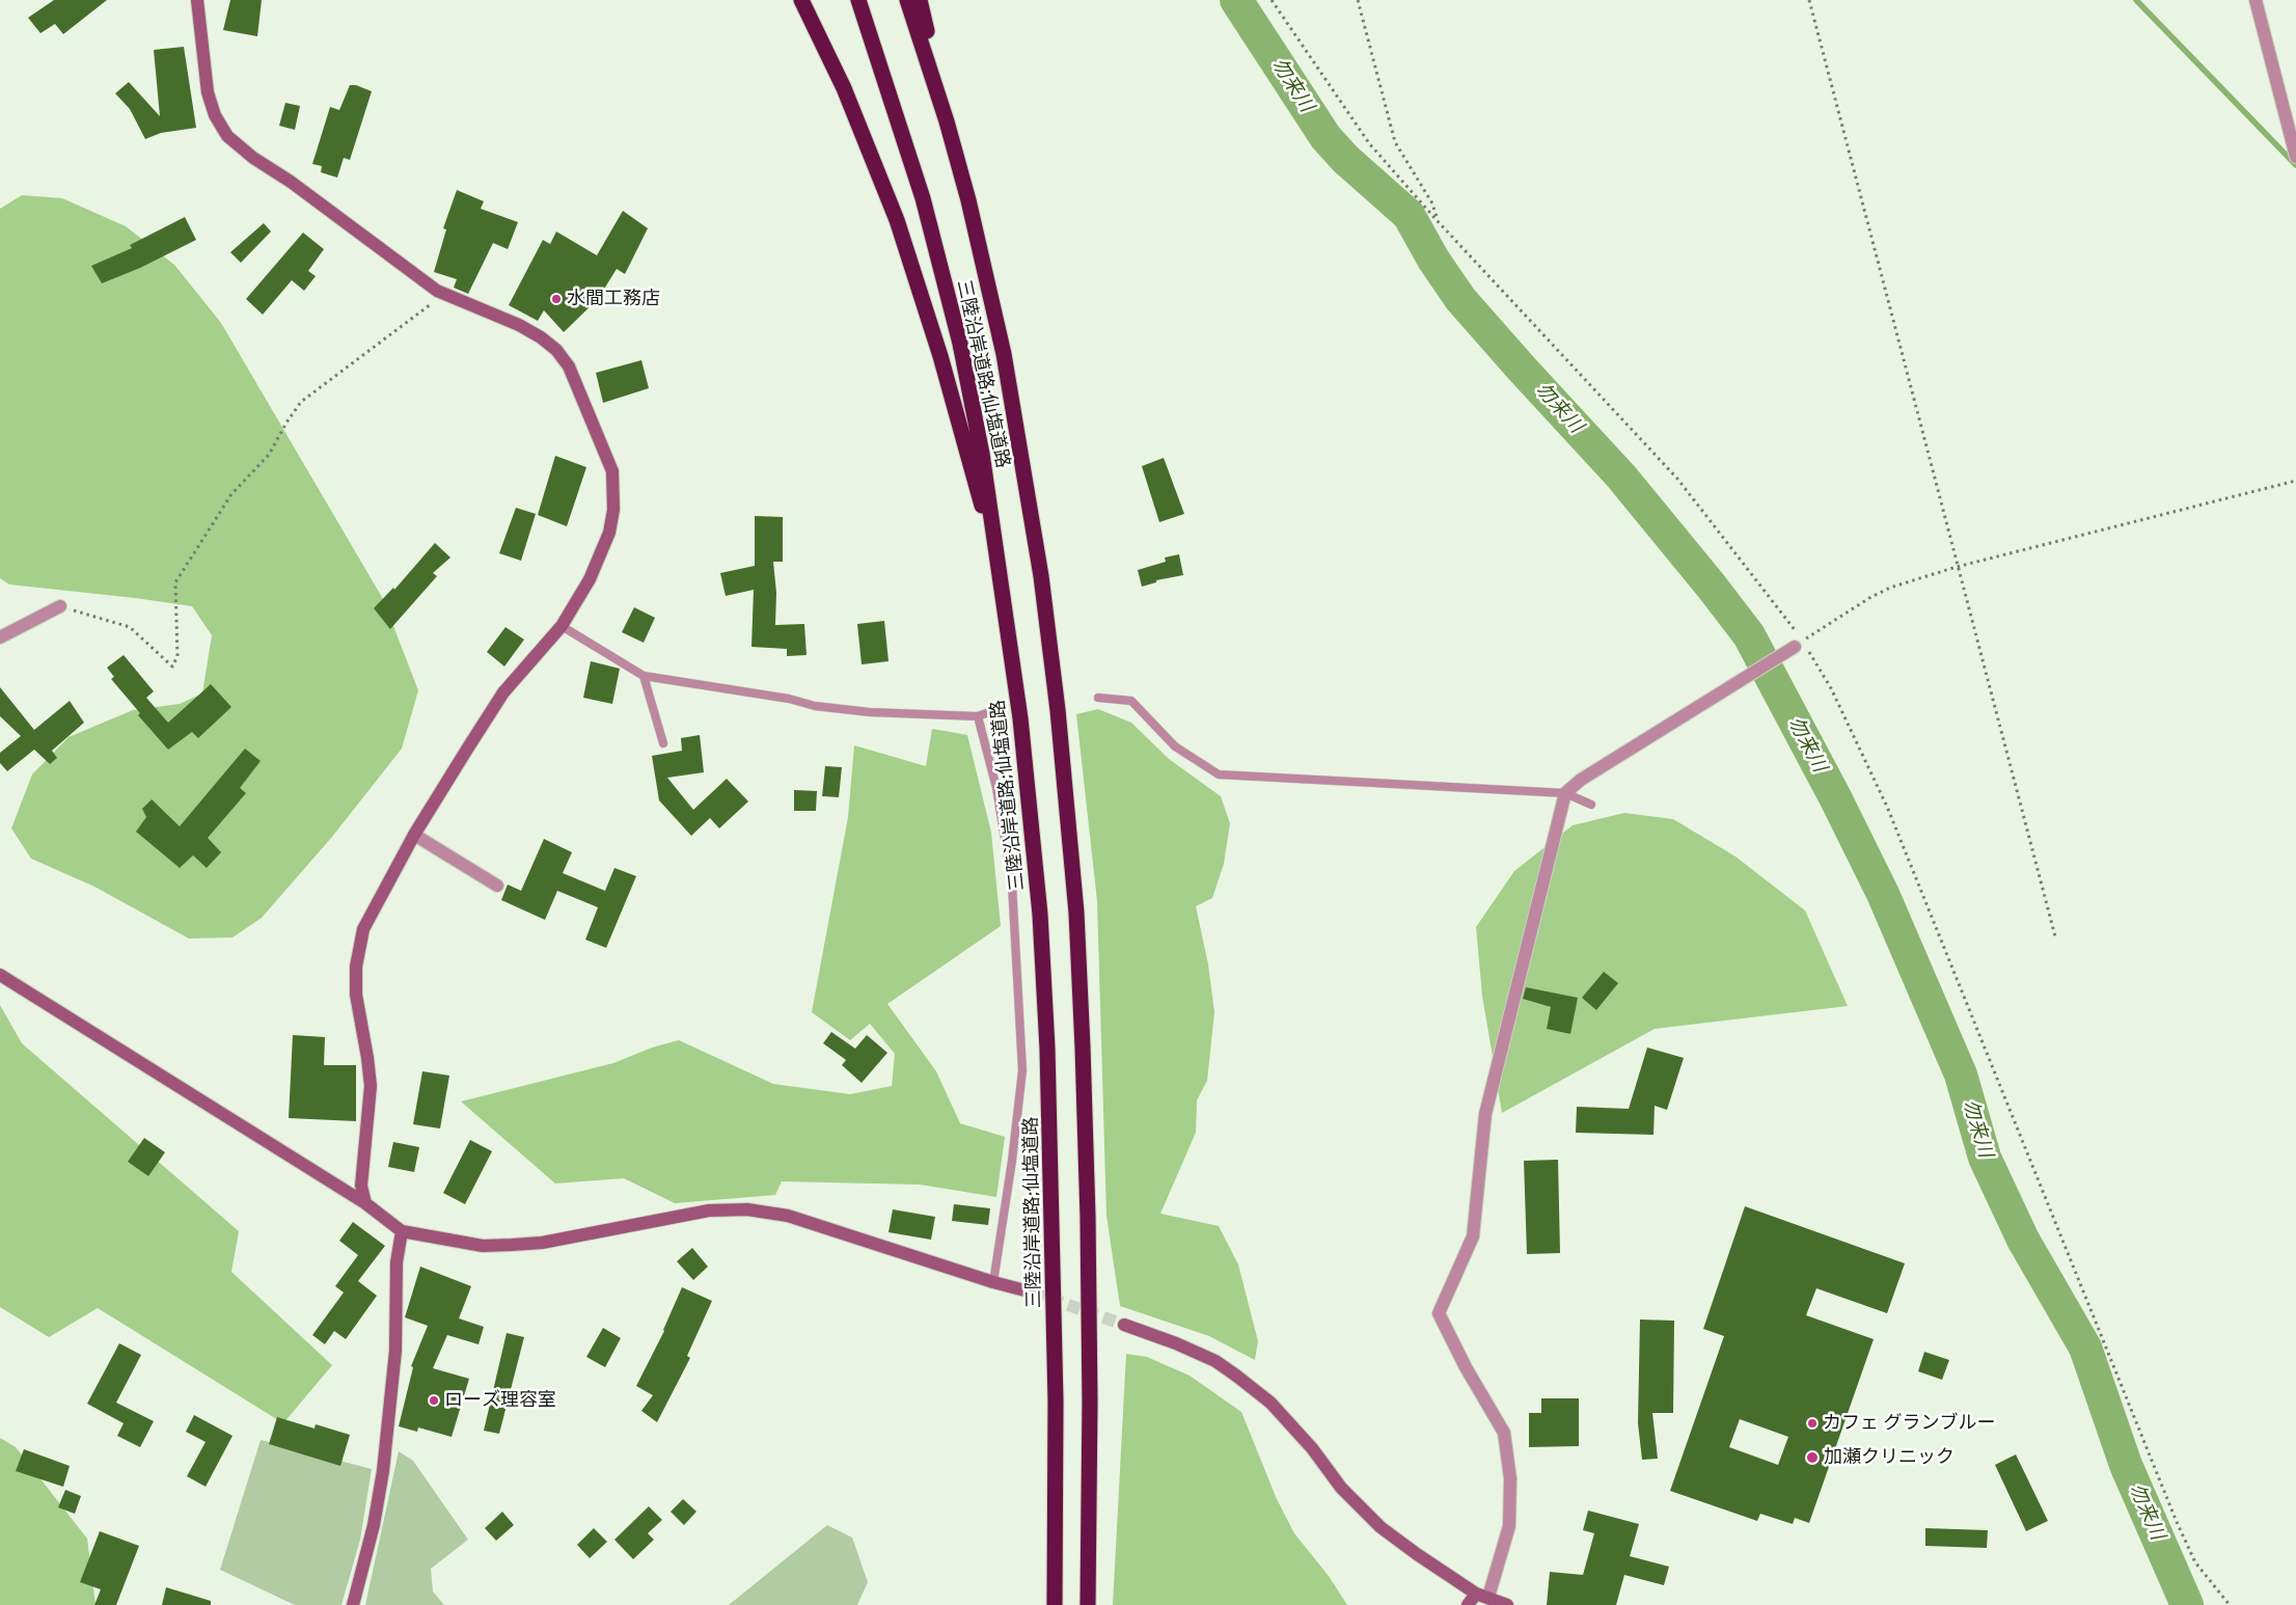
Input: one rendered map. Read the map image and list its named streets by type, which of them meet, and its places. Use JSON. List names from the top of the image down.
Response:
{
  "streets": {
    "highway": ["三陸沿岸道路;仙塩道路"]
  },
  "water": ["勿来川"],
  "places": [
    "水間工務店",
    "ローズ理容室",
    "カフェ グランブルー",
    "加瀬クリニック"
  ]
}
